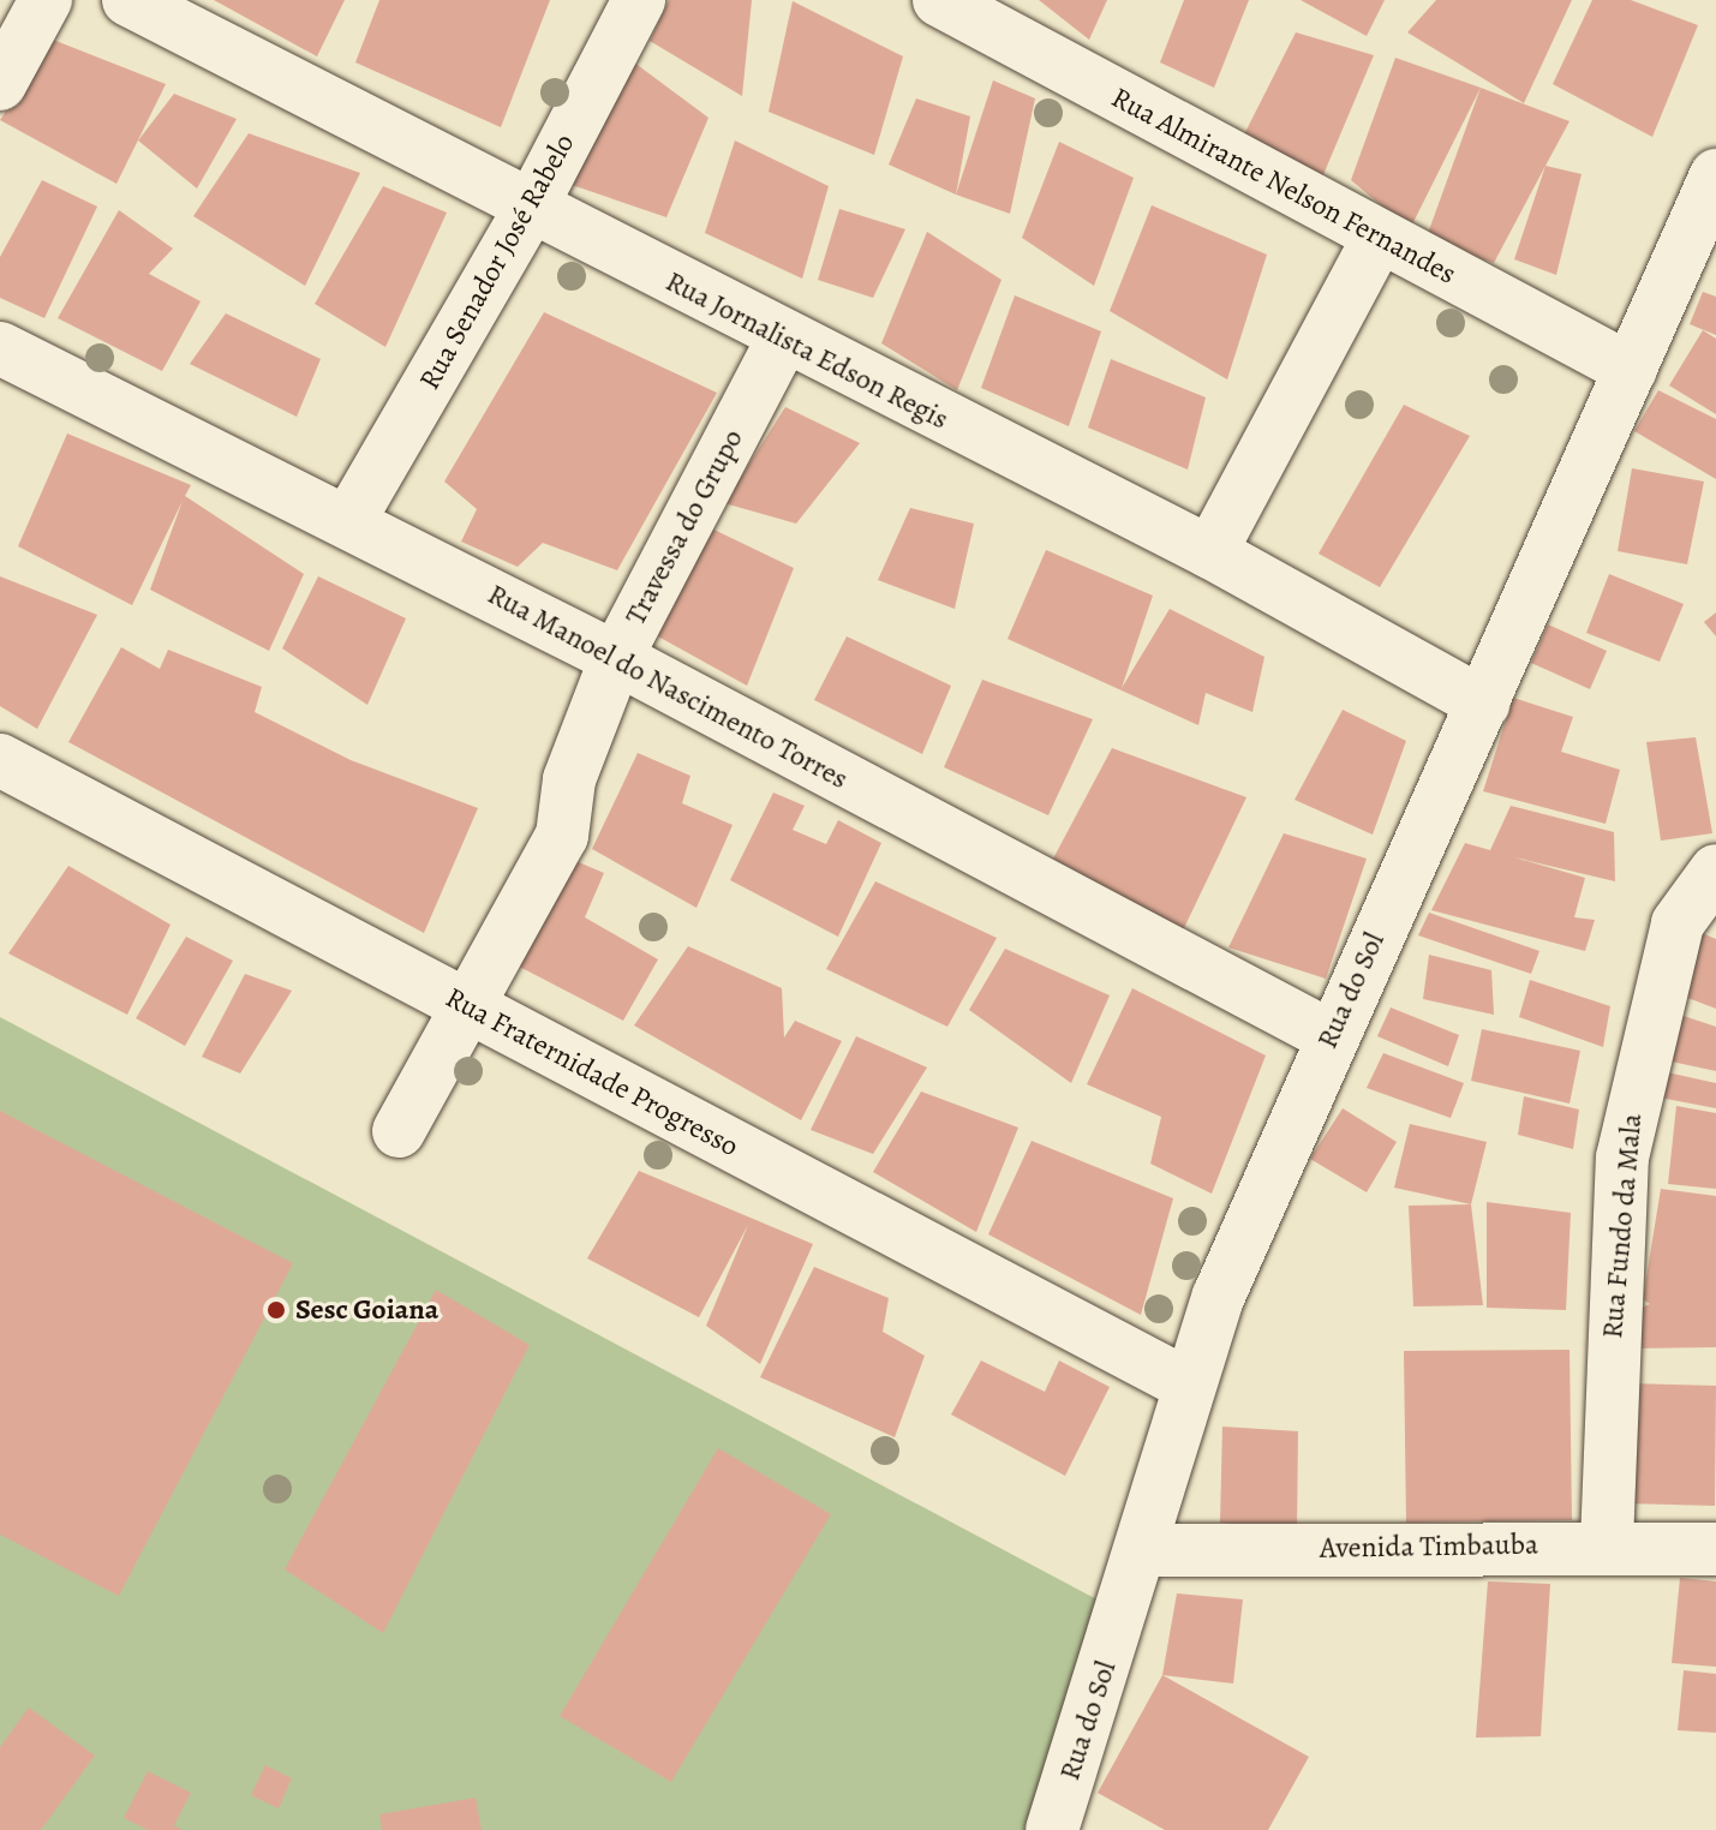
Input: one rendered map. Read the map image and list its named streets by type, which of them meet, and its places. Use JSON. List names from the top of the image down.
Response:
{
  "streets": {
    "street": [
      "Rua Almirante Nelson Fernandes",
      "Rua Senador José Rabelo",
      "Rua Jornalista Edson Regis",
      "Travessa do Grupo",
      "Rua Manoel do Nascimento Torres",
      "Rua do Sol",
      "Rua Fraternidade Progresso",
      "Rua Fundo da Mala",
      "Avenida Timbauba"
    ]
  },
  "crossings": [
    ["Rua Almirante Nelson Fernandes", "Rua do Sol"],
    ["Rua Senador José Rabelo", "Rua Jornalista Edson Regis"],
    ["Rua Senador José Rabelo", "Rua Manoel do Nascimento Torres"],
    ["Rua Jornalista Edson Regis", "Travessa do Grupo"],
    ["Rua Jornalista Edson Regis", "Rua do Sol"],
    ["Travessa do Grupo", "Rua Manoel do Nascimento Torres"],
    ["Travessa do Grupo", "Rua Fraternidade Progresso"],
    ["Rua Manoel do Nascimento Torres", "Rua do Sol"],
    ["Rua do Sol", "Rua Fraternidade Progresso"],
    ["Rua do Sol", "Avenida Timbauba"],
    ["Rua Fundo da Mala", "Avenida Timbauba"]
  ],
  "places": ["Sesc Goiana"]
}
